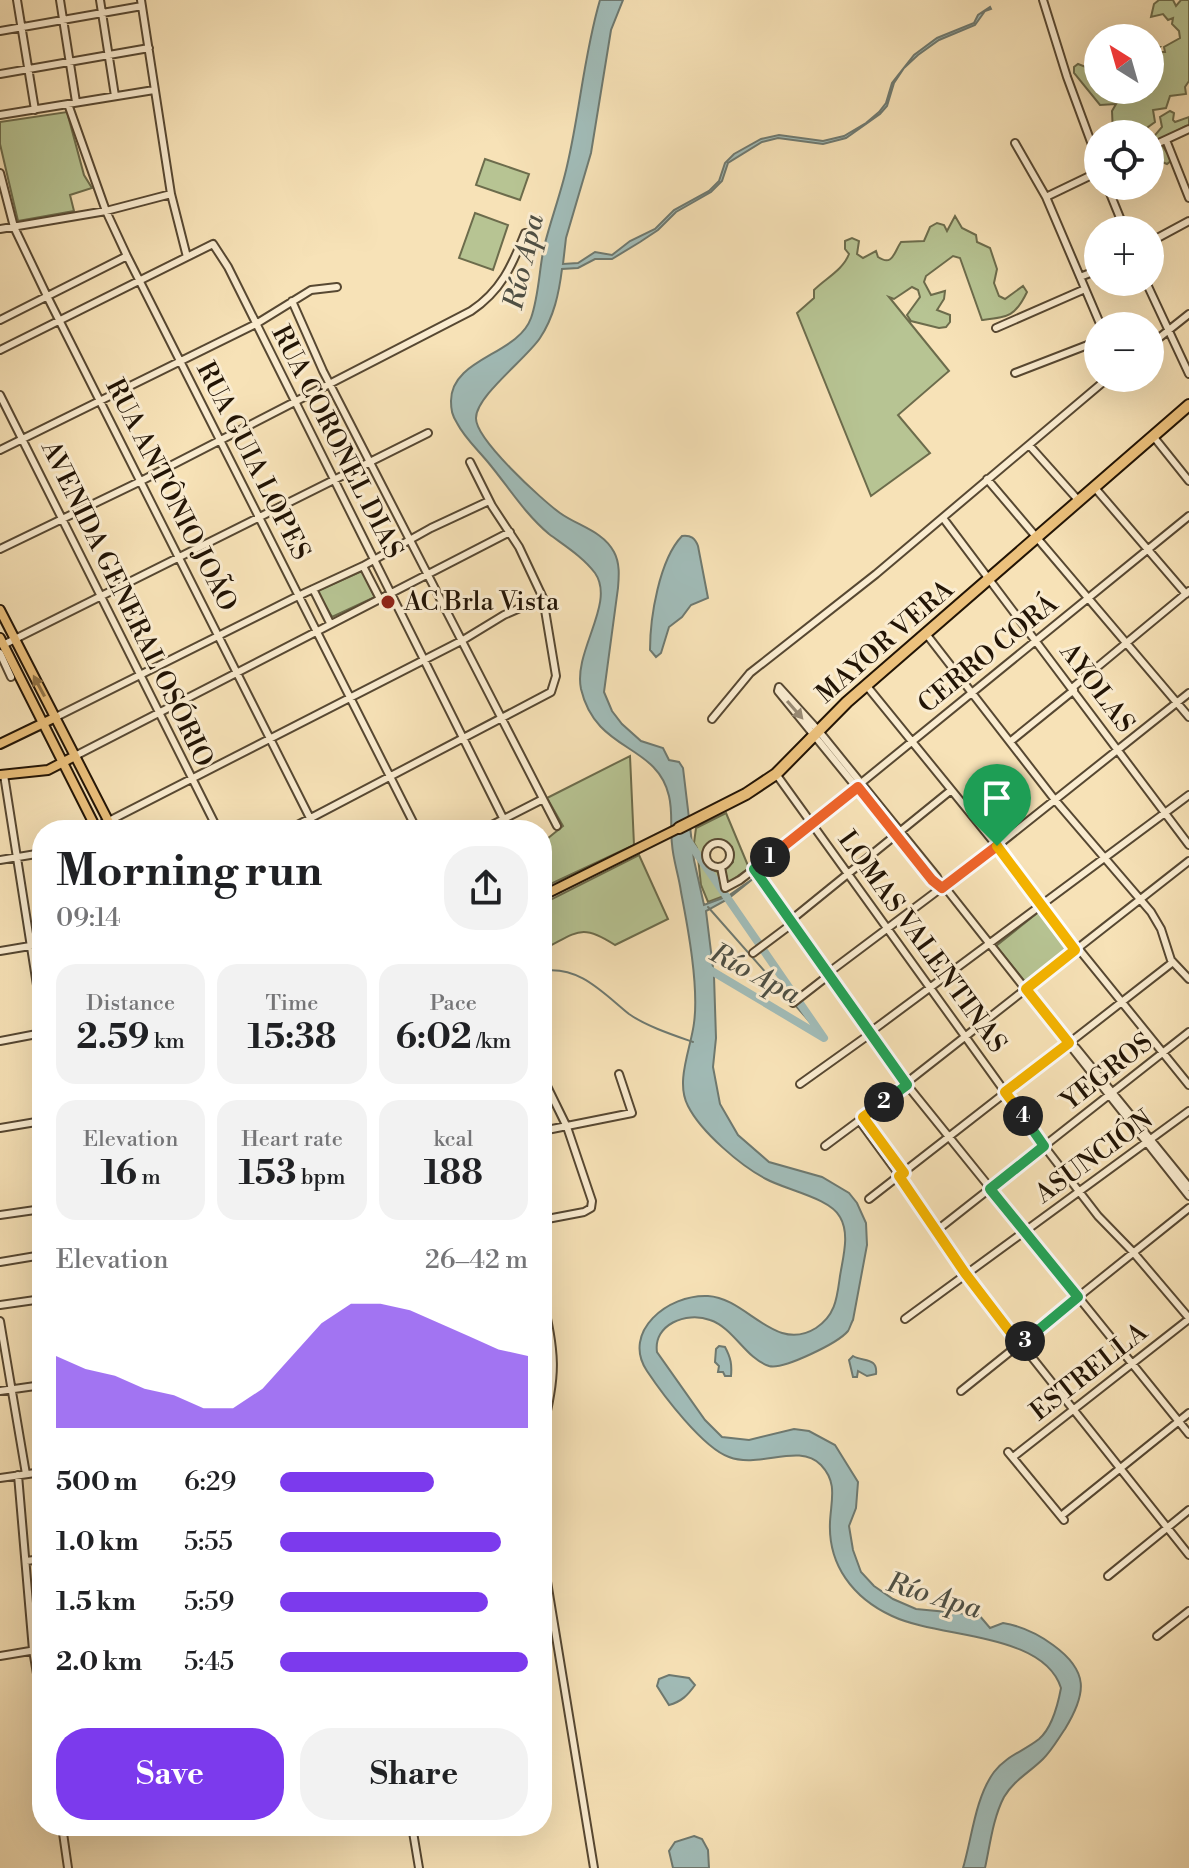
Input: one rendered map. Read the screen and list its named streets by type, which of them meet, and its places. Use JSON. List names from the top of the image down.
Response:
{
  "streets": {
    "highway": ["MAYOR VERA"],
    "street": [
      "RUA CORONEL DIAS",
      "RUA GUIA LOPES",
      "RUA ANTÔNIO JOÃO",
      "AVENIDA GENERAL OSÓRIO",
      "CERRO CORÁ",
      "AYOLAS",
      "LOMAS VALENTINAS",
      "YEGROS",
      "ASUNCIÓN",
      "ESTRELLA"
    ]
  },
  "crossings": [
    ["MAYOR VERA", "AYOLAS"],
    ["MAYOR VERA", "LOMAS VALENTINAS"],
    ["CERRO CORÁ", "AYOLAS"],
    ["CERRO CORÁ", "LOMAS VALENTINAS"],
    ["LOMAS VALENTINAS", "YEGROS"],
    ["LOMAS VALENTINAS", "ASUNCIÓN"],
    ["LOMAS VALENTINAS", "ESTRELLA"]
  ],
  "water": ["Río Apa"],
  "places": ["AC Brla Vista"],
  "north": "top left",
  "page": {
    "map_buttons": ["+", "−"],
    "heading": ["Morning run", "09:14"],
    "pins": [
      "1",
      "2",
      "4",
      "3"
    ],
    "stats": [
      ["Distance", "2.59 km"],
      ["Time", "15:38"],
      ["Pace", "6:02 /km"],
      ["Elevation", "16 m"],
      ["Heart rate", "153 bpm"],
      ["kcal", "188"]
    ],
    "chart": ["Elevation", "26–42 m"],
    "list": [
      {
        "name": "500 m",
        "note": "6:29"
      },
      {
        "name": "1.0 km",
        "note": "5:55"
      },
      {
        "name": "1.5 km",
        "note": "5:59"
      },
      {
        "name": "2.0 km",
        "note": "5:45"
      }
    ],
    "buttons": ["Save", "Share"]
  }
}
